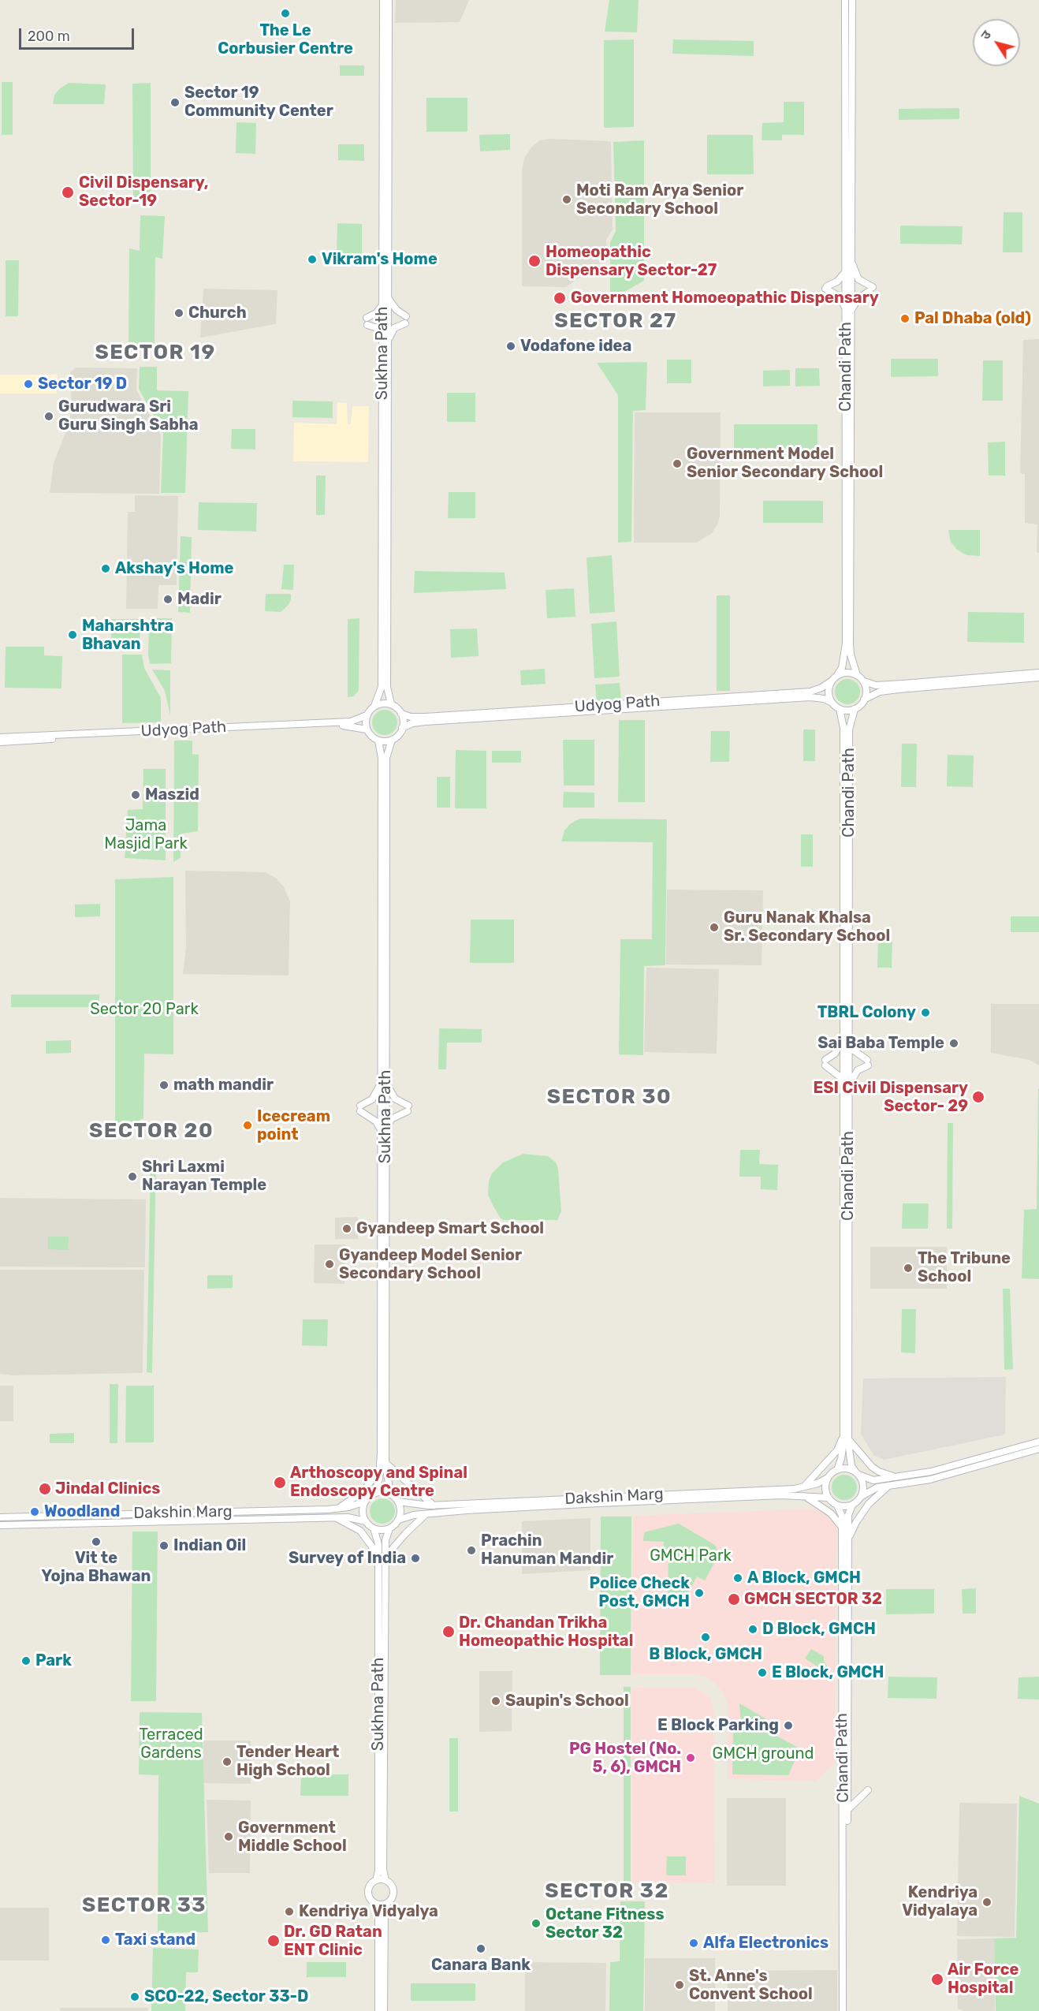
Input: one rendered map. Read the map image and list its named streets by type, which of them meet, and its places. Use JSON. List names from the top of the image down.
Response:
{
  "streets": {
    "main road": [
      "Sukhna Path",
      "Chandi Path",
      "Udyog Path",
      "Dakshin Marg"
    ]
  },
  "crossings": [
    ["Sukhna Path", "Udyog Path"],
    ["Sukhna Path", "Dakshin Marg"],
    ["Chandi Path", "Udyog Path"],
    ["Chandi Path", "Dakshin Marg"]
  ],
  "districts": [
    "SECTOR 27",
    "SECTOR 19",
    "SECTOR 30",
    "SECTOR 20",
    "SECTOR 32",
    "SECTOR 33"
  ],
  "parks": [
    "Jama Masjid Park",
    "Sector 20 Park",
    "GMCH Park",
    "Terraced Gardens",
    "GMCH ground"
  ],
  "places": [
    "The Le Corbusier Centre",
    "Sector 19 Community Center",
    "Civil Dispensary, Sector-19",
    "Moti Ram Arya Senior Secondary School",
    "Vikram's Home",
    "Homeopathic Dispensary Sector-27",
    "Government Homoeopathic Dispensary",
    "Church",
    "Pal Dhaba (old)",
    "Vodafone idea",
    "Sector 19 D",
    "Gurudwara Sri Guru Singh Sabha",
    "Government Model Senior Secondary School",
    "Akshay's Home",
    "Madir",
    "Maharshtra Bhavan",
    "Maszid",
    "Guru Nanak Khalsa Sr. Secondary School",
    "TBRL Colony",
    "Sai Baba Temple",
    "math mandir",
    "ESI Civil Dispensary Sector- 29",
    "Icecream point",
    "Shri Laxmi Narayan Temple",
    "Gyandeep Smart School",
    "Gyandeep Model Senior Secondary School",
    "The Tribune School",
    "Arthoscopy and Spinal Endoscopy Centre",
    "Jindal Clinics",
    "Woodland",
    "Vit te Yojna Bhawan",
    "Indian Oil",
    "Prachin Hanuman Mandir",
    "Survey of India",
    "A Block, GMCH",
    "Police Check Post, GMCH",
    "GMCH SECTOR 32",
    "D Block, GMCH",
    "Dr. Chandan Trikha Homeopathic Hospital",
    "B Block, GMCH",
    "Park",
    "E Block, GMCH",
    "Saupin's School",
    "E Block Parking",
    "PG Hostel (No. 5, 6), GMCH",
    "Tender Heart High School",
    "Government Middle School",
    "Kendriya Vidyalaya",
    "Kendriya Vidyalya",
    "Octane Fitness Sector 32",
    "Taxi stand",
    "Dr. GD Ratan ENT Clinic",
    "Alfa Electronics",
    "Canara Bank",
    "Air Force Hospital",
    "St. Anne's Convent School",
    "SCO-22, Sector 33-D"
  ],
  "scale_bar": "200 m",
  "north": "top left"
}
